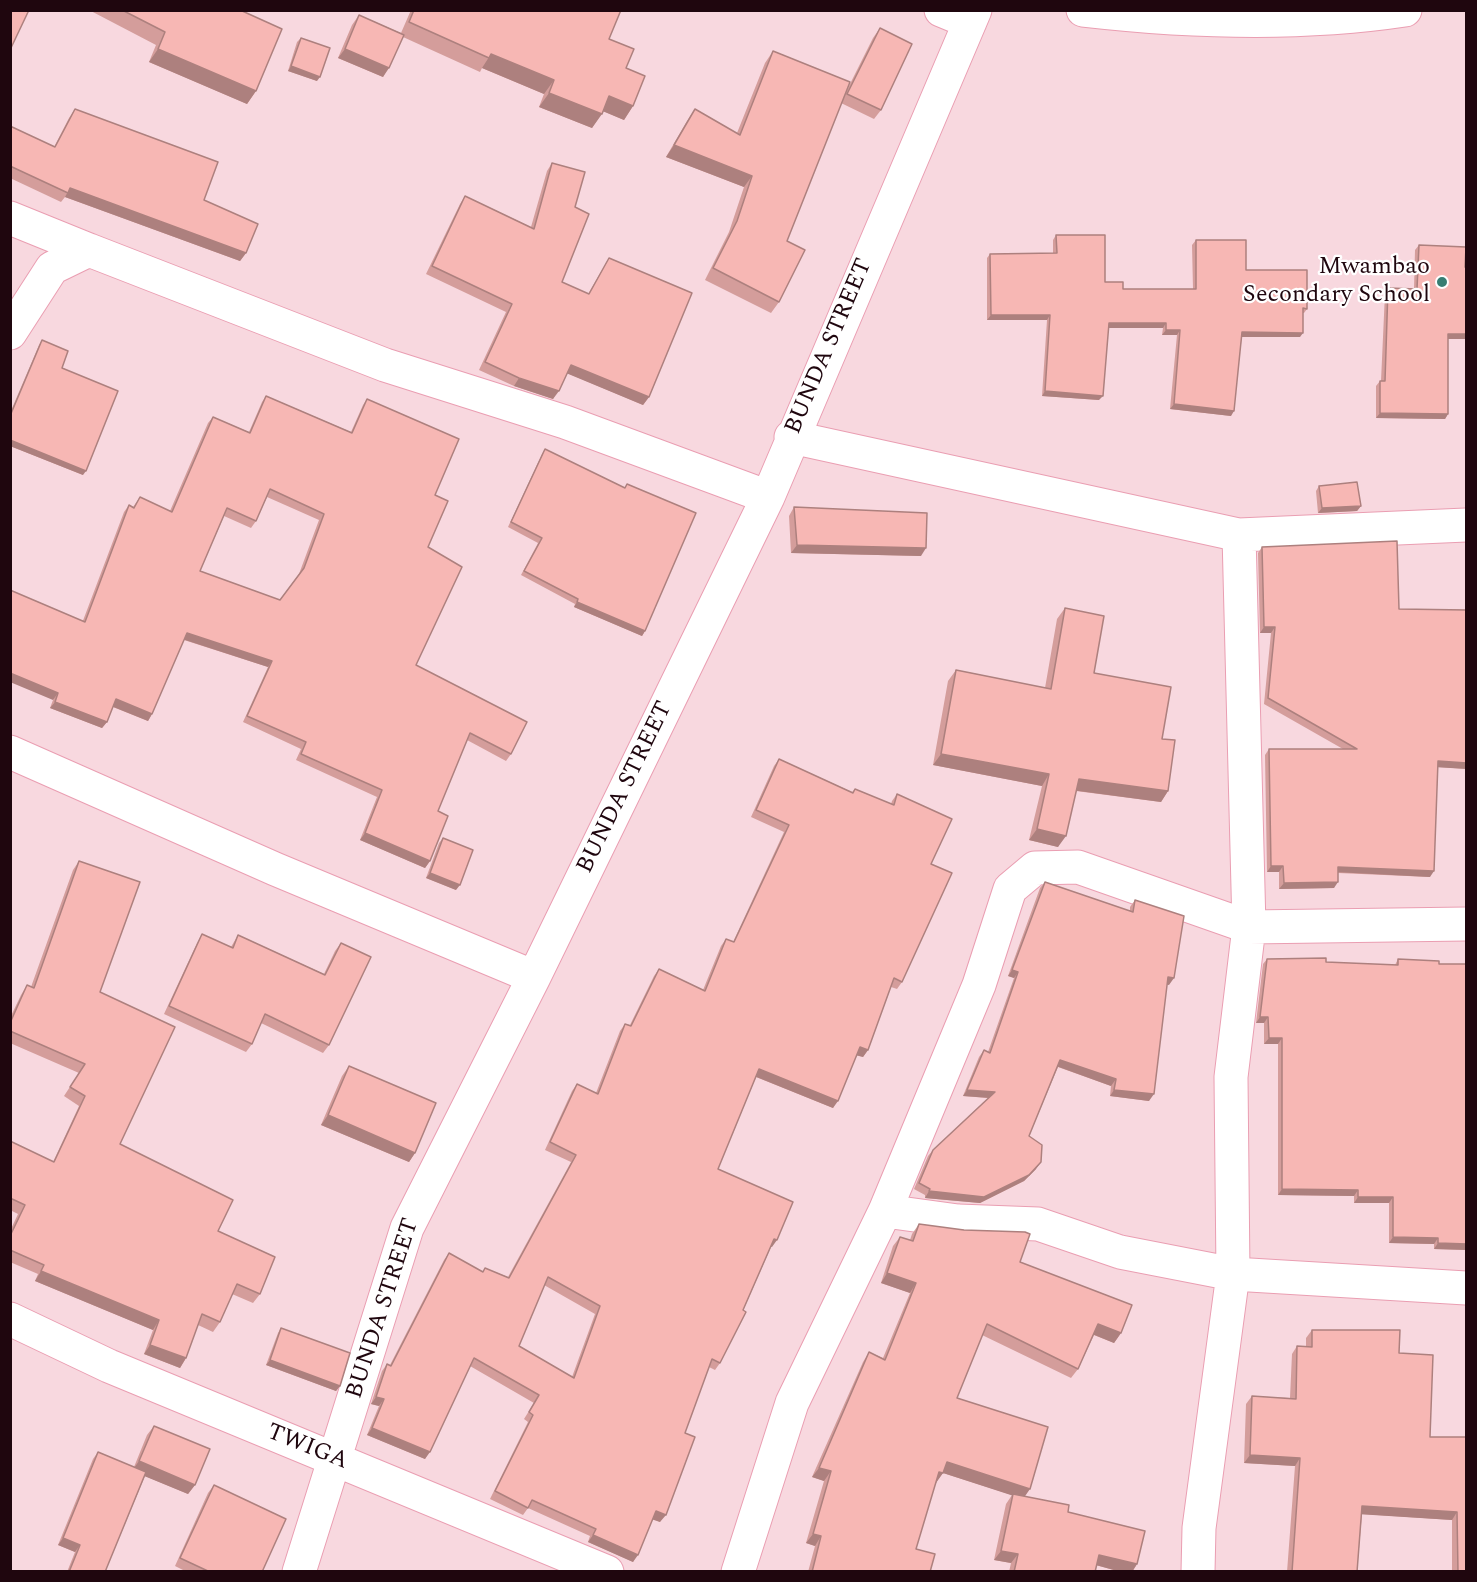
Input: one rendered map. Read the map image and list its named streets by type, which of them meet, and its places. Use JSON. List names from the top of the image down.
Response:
{
  "streets": {
    "street": ["BUNDA STREET", "TWIGA"]
  },
  "crossings": [
    ["BUNDA STREET", "TWIGA"]
  ],
  "places": ["Mwambao Secondary School"]
}
